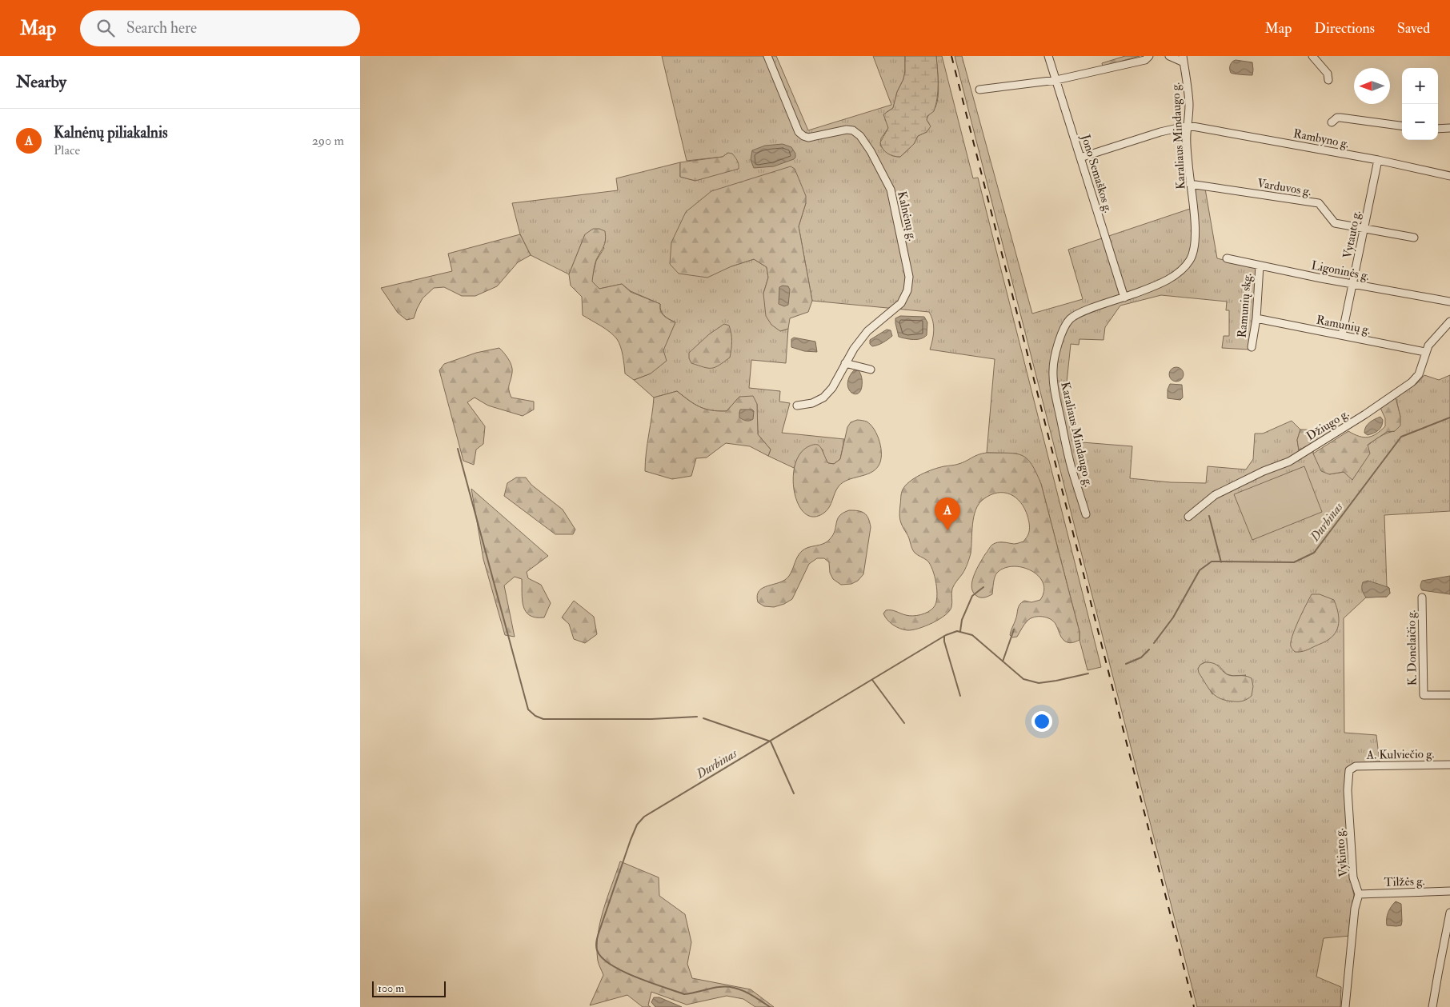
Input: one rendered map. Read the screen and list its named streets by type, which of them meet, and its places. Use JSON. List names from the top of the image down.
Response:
{
  "streets": {
    "street": [
      "Karaliaus Mindaugo g.",
      "Rambyno g.",
      "Jono Semaškos g.",
      "Varduvos g.",
      "Kalnėnų g.",
      "Vytauto g.",
      "Ligoninės g.",
      "Ramunių skg.",
      "Ramunių g.",
      "Džiugo g.",
      "K. Donelaičio g.",
      "A. Kulviečio g.",
      "Vykinto g.",
      "Tilžės g."
    ]
  },
  "crossings": [
    ["Karaliaus Mindaugo g.", "Rambyno g."],
    ["Karaliaus Mindaugo g.", "Jono Semaškos g."],
    ["Karaliaus Mindaugo g.", "Varduvos g."],
    ["Rambyno g.", "Vytauto g."],
    ["Varduvos g.", "Vytauto g."],
    ["Vytauto g.", "Ligoninės g."],
    ["Vytauto g.", "Ramunių g."],
    ["Ligoninės g.", "Ramunių skg."],
    ["Ramunių skg.", "Ramunių g."],
    ["Ramunių g.", "Džiugo g."],
    ["A. Kulviečio g.", "Vykinto g."],
    ["Vykinto g.", "Tilžės g."]
  ],
  "water": ["Durbinas"],
  "scale_bar": "100 m",
  "north": "left",
  "page": {
    "header": "Map",
    "search": "Search here",
    "nav": ["Map", "Directions", "Saved"],
    "heading": "Nearby",
    "map_buttons": ["+", "−"],
    "list": [
      {
        "mark": "A",
        "name": "Kalnėnų piliakalnis",
        "note": "Place",
        "value": "290 m"
      }
    ],
    "pins": "A",
    "scale": "100 m"
  }
}
